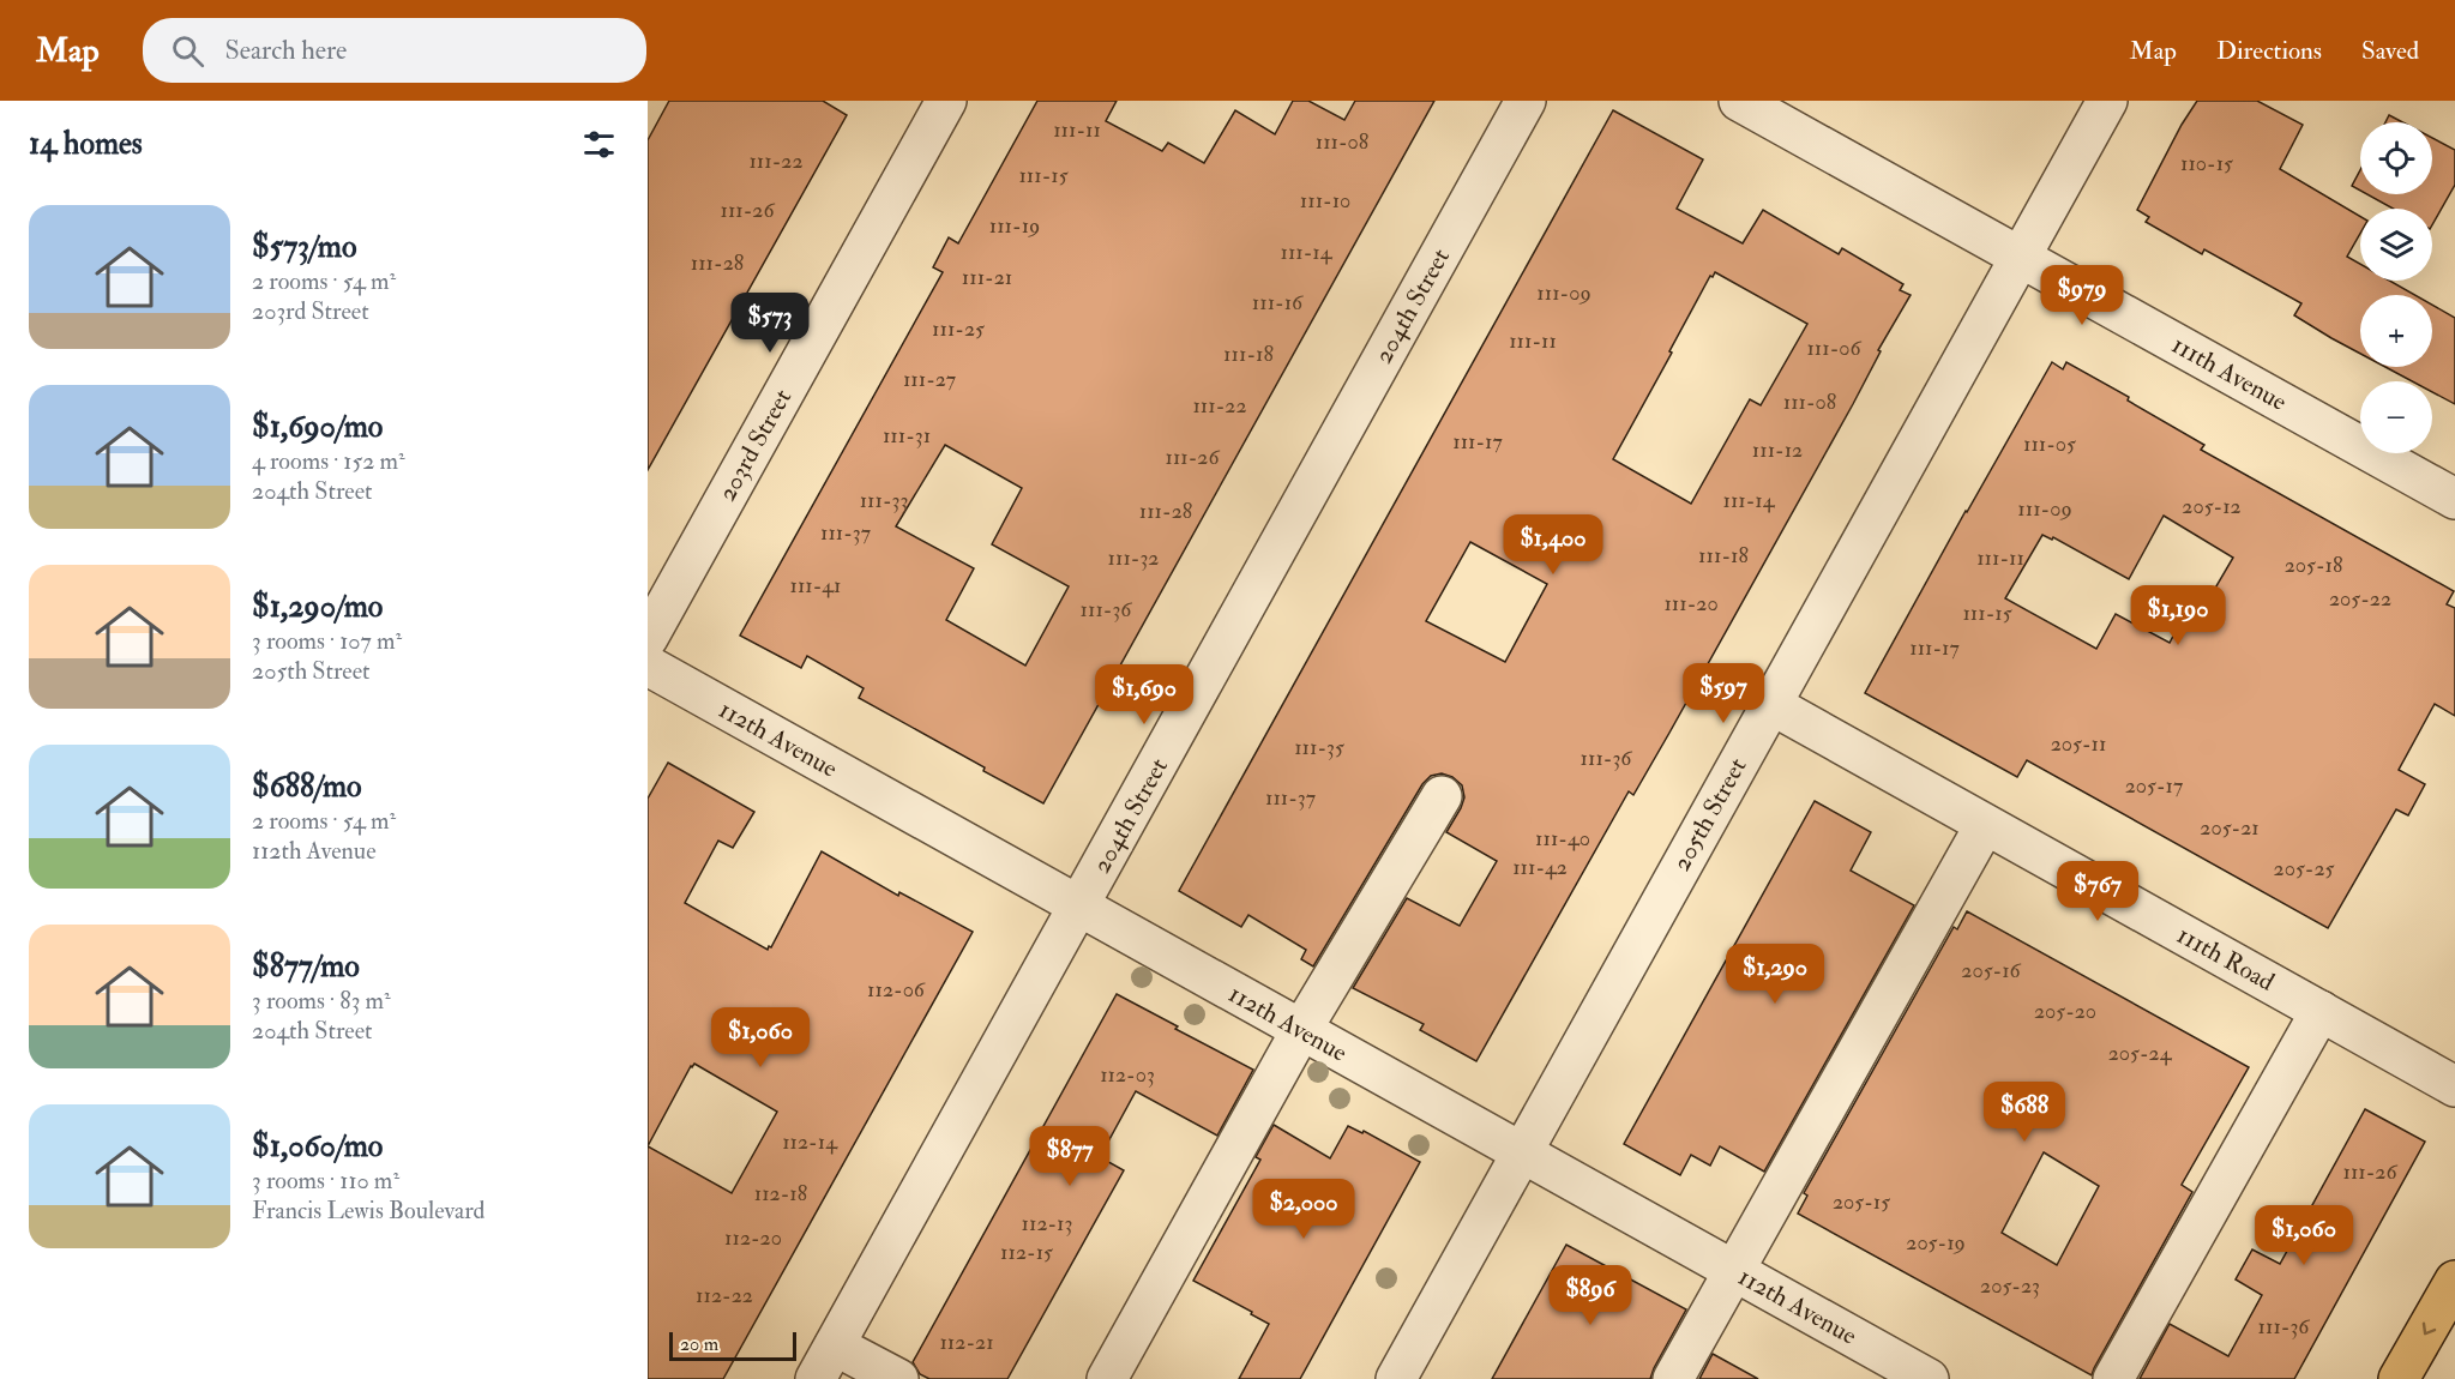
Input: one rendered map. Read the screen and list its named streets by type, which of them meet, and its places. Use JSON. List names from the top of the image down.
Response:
{
  "streets": {
    "street": [
      "204th Street",
      "111th Avenue",
      "203rd Street",
      "112th Avenue",
      "205th Street",
      "111th Road"
    ]
  },
  "crossings": [
    ["204th Street", "112th Avenue"],
    ["111th Avenue", "205th Street"],
    ["112th Avenue", "205th Street"],
    ["205th Street", "111th Road"]
  ],
  "house_numbers": [
    "111-11",
    "111-08",
    "111-22",
    "110-15",
    "111-15",
    "111-10",
    "111-26",
    "111-19",
    "111-14",
    "111-28",
    "111-21",
    "111-09",
    "111-16",
    "111-25",
    "111-11",
    "111-06",
    "111-18",
    "111-27",
    "111-08",
    "111-22",
    "111-31",
    "111-17",
    "111-05",
    "111-12",
    "111-26",
    "111-33",
    "111-14",
    "205-12",
    "111-09",
    "111-28",
    "111-37",
    "111-18",
    "111-32",
    "111-11",
    "205-18",
    "111-41",
    "205-22",
    "111-20",
    "111-36",
    "111-15",
    "111-17",
    "205-11",
    "111-35",
    "111-36",
    "205-17",
    "111-37",
    "205-21",
    "111-40",
    "111-42",
    "205-25",
    "205-16",
    "112-06",
    "205-20",
    "205-24",
    "112-03",
    "112-14",
    "111-26",
    "112-18",
    "205-15",
    "112-13",
    "112-20",
    "205-19",
    "112-15",
    "205-23",
    "112-22",
    "111-36",
    "112-21"
  ],
  "scale_bar": "20 m",
  "page": {
    "header": "Map",
    "search": "Search here",
    "nav": ["Map", "Directions", "Saved"],
    "heading": "14 homes",
    "map_buttons": ["+", "−"],
    "list": [
      {
        "name": "$573/mo",
        "note": "2 rooms · 54 m² · 203rd Street"
      },
      {
        "name": "$1,690/mo",
        "note": "4 rooms · 152 m² · 204th Street"
      },
      {
        "name": "$1,290/mo",
        "note": "3 rooms · 107 m² · 205th Street"
      },
      {
        "name": "$688/mo",
        "note": "2 rooms · 54 m² · 112th Avenue"
      },
      {
        "name": "$877/mo",
        "note": "3 rooms · 83 m² · 204th Street"
      },
      {
        "name": "$1,060/mo",
        "note": "3 rooms · 110 m² · Francis Lewis Boulevard"
      }
    ],
    "price": [
      "$979",
      "$573",
      "$1,400",
      "$1,190",
      "$597",
      "$1,690",
      "$767",
      "$1,290",
      "$1,060",
      "$688",
      "$877",
      "$2,000",
      "$1,060",
      "$896"
    ],
    "scale": "20 m"
  }
}
